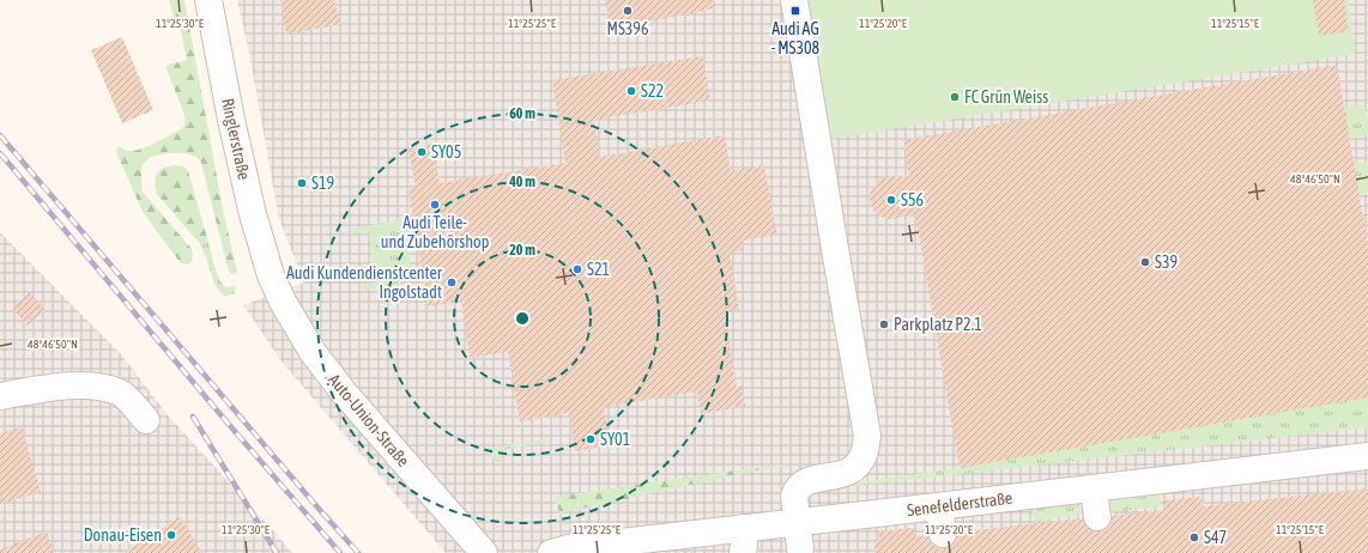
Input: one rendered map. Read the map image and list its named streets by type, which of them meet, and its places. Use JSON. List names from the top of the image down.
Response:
{
  "streets": {
    "street": ["Ringlerstraße", "Auto-Union-Straße", "Senefelderstraße"]
  },
  "crossings": [
    ["Ringlerstraße", "Auto-Union-Straße"]
  ],
  "places": {
    "other": [
      "MS396",
      "S22",
      "FC Grün Weiss",
      "SY05",
      "S19",
      "S56",
      "Audi Teile- und Zubehörshop",
      "S39",
      "S21",
      "Audi Kundendienstcenter Ingolstadt",
      "Parkplatz P2.1",
      "SY01",
      "Donau-Eisen",
      "S47"
    ],
    "transit": ["Audi AG - MS308"]
  },
  "coordinates": [
    "11°25'30\"E",
    "11°25'25\"E",
    "11°25'20\"E",
    "11°25'15\"E",
    "48°46'50\"N"
  ],
  "rings": ["60 m", "40 m", "20 m"]
}
